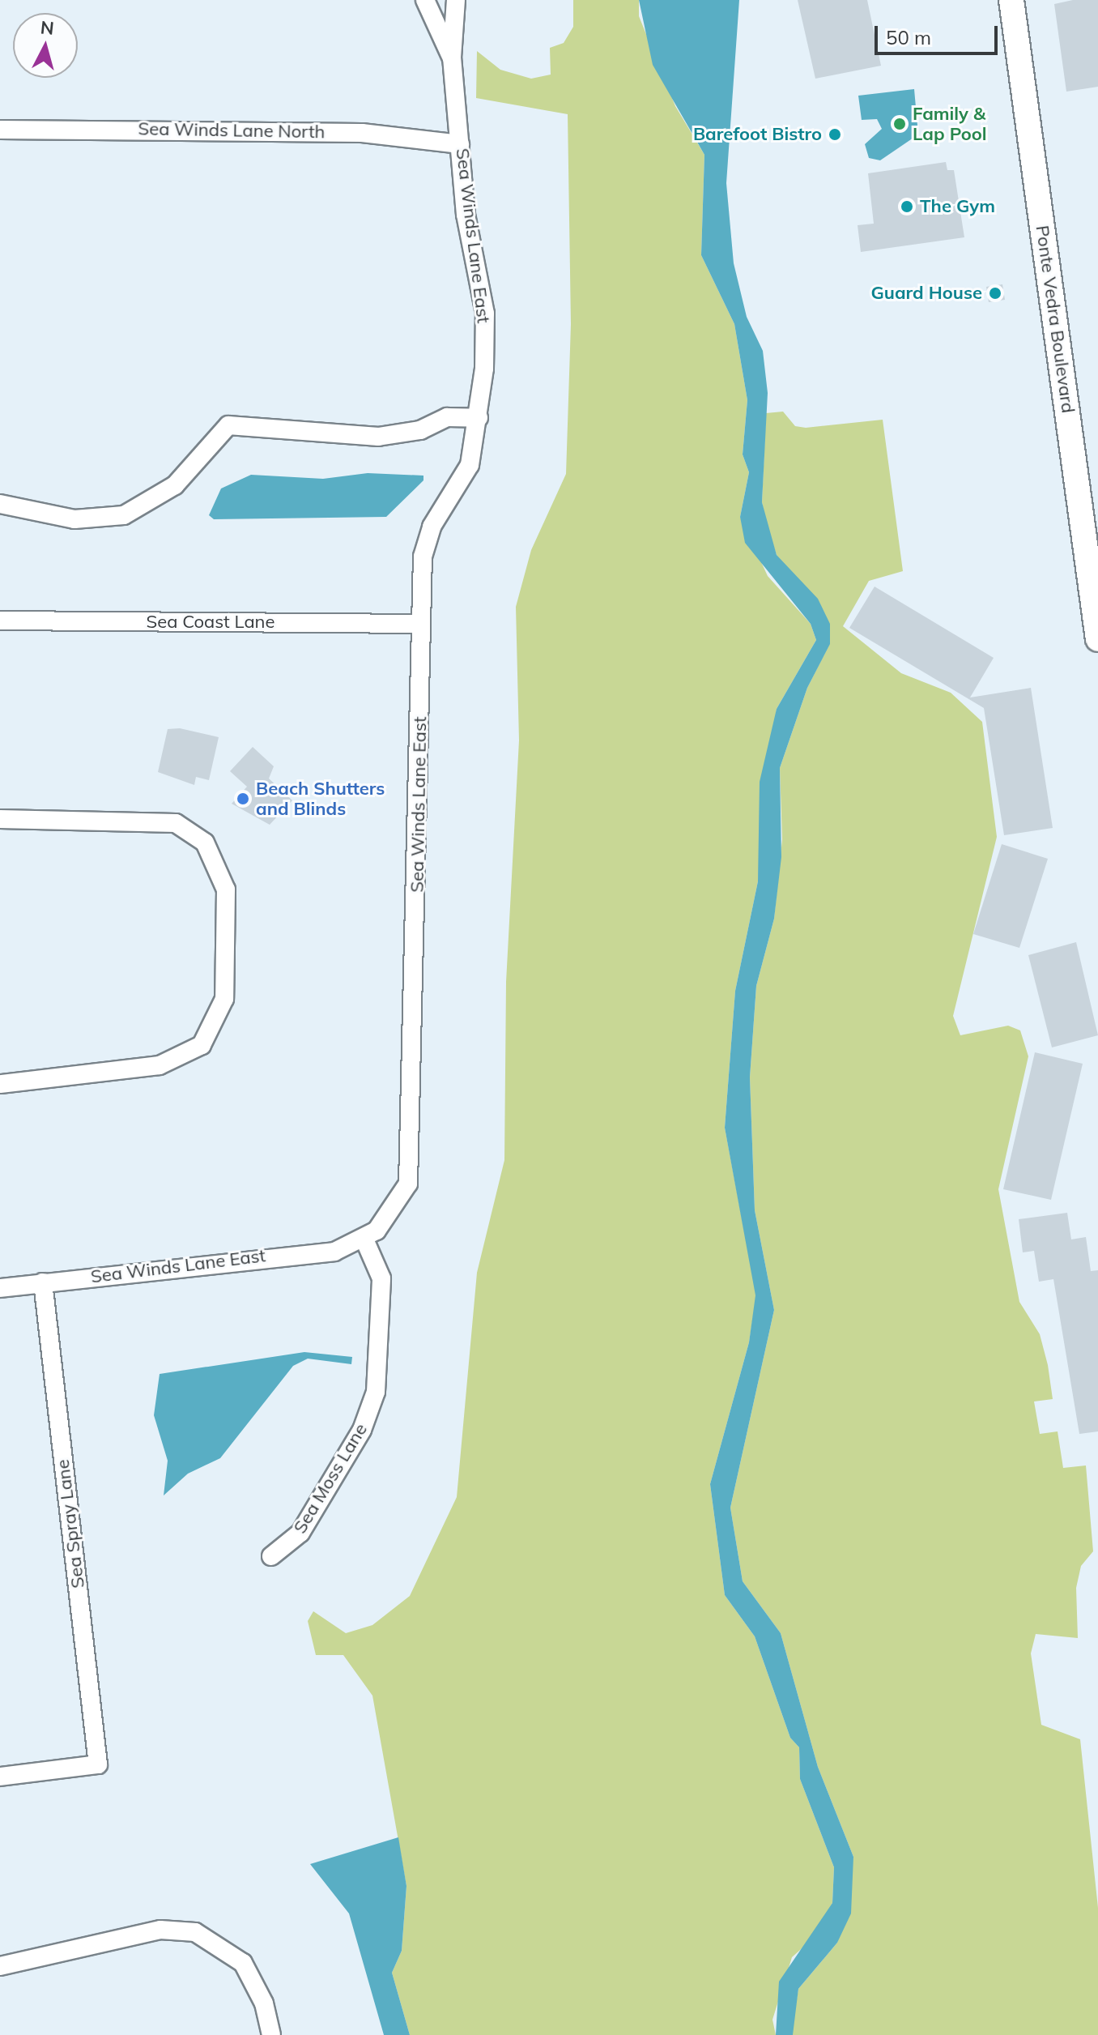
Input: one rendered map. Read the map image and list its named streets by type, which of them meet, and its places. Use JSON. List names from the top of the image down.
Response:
{
  "streets": {
    "street": [
      "Sea Winds Lane North",
      "Sea Winds Lane East",
      "Ponte Vedra Boulevard",
      "Sea Coast Lane",
      "Sea Moss Lane",
      "Sea Spray Lane"
    ]
  },
  "crossings": [
    ["Sea Winds Lane North", "Sea Winds Lane East"],
    ["Sea Winds Lane East", "Sea Coast Lane"],
    ["Sea Winds Lane East", "Sea Moss Lane"],
    ["Sea Winds Lane East", "Sea Spray Lane"]
  ],
  "places": [
    "Family & Lap Pool",
    "Barefoot Bistro",
    "The Gym",
    "Guard House",
    "Beach Shutters and Blinds"
  ],
  "scale_bar": "50 m",
  "north": "top"
}
